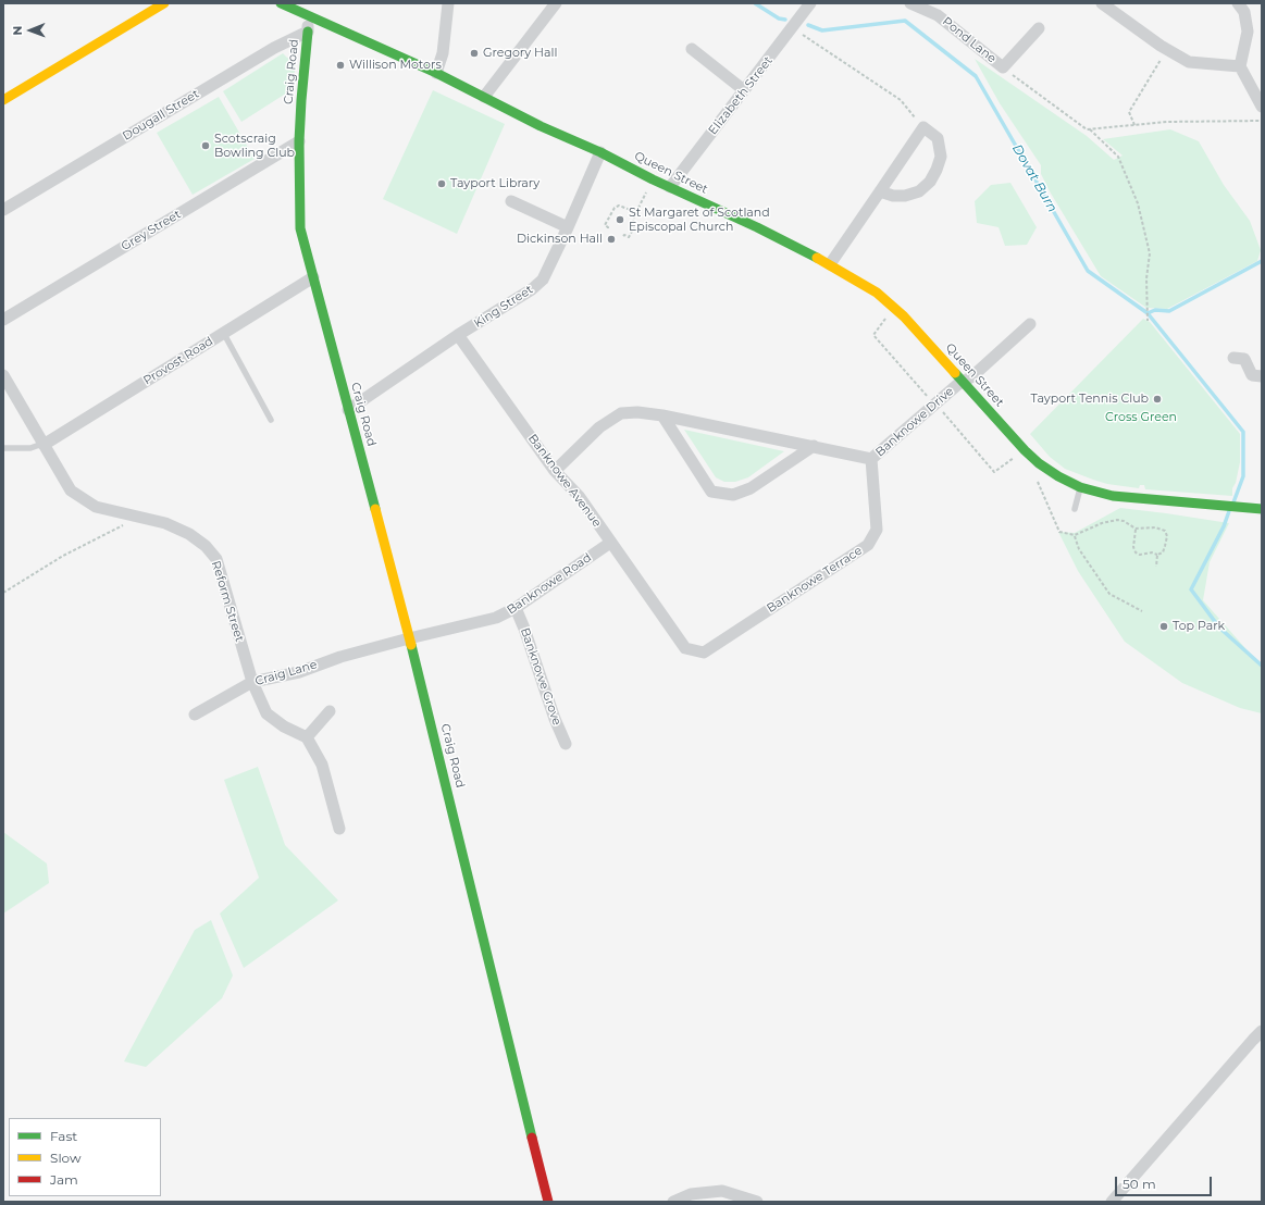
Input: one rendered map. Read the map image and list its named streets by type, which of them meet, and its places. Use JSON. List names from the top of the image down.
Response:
{
  "streets": {
    "main road": ["Craig Road", "Queen Street"],
    "street": [
      "Pond Lane",
      "Elizabeth Street",
      "Dougall Street",
      "Grey Street",
      "King Street",
      "Provost Road",
      "Banknowe Drive",
      "Banknowe Avenue",
      "Banknowe Terrace",
      "Banknowe Road",
      "Reform Street",
      "Craig Lane",
      "Banknowe Grove"
    ]
  },
  "crossings": [
    ["Craig Road", "Dougall Street"],
    ["Craig Road", "Grey Street"],
    ["Craig Road", "King Street"],
    ["Craig Road", "Provost Road"],
    ["Craig Road", "Banknowe Road"],
    ["Craig Road", "Craig Lane"],
    ["Elizabeth Street", "Queen Street"],
    ["Queen Street", "King Street"],
    ["Queen Street", "Banknowe Drive"],
    ["King Street", "Banknowe Avenue"],
    ["Provost Road", "Reform Street"],
    ["Banknowe Drive", "Banknowe Avenue"],
    ["Banknowe Drive", "Banknowe Terrace"],
    ["Banknowe Avenue", "Banknowe Terrace"],
    ["Banknowe Avenue", "Banknowe Road"],
    ["Banknowe Road", "Craig Lane"],
    ["Banknowe Road", "Banknowe Grove"],
    ["Reform Street", "Craig Lane"]
  ],
  "water": ["Dovat Burn"],
  "parks": ["Cross Green"],
  "places": [
    "Gregory Hall",
    "Willison Motors",
    "Scotscraig Bowling Club",
    "Tayport Library",
    "St Margaret of Scotland Episcopal Church",
    "Dickinson Hall",
    "Tayport Tennis Club",
    "Top Park"
  ],
  "legend": ["Fast", "Slow", "Jam"],
  "scale_bar": "50 m",
  "north": "left"
}
